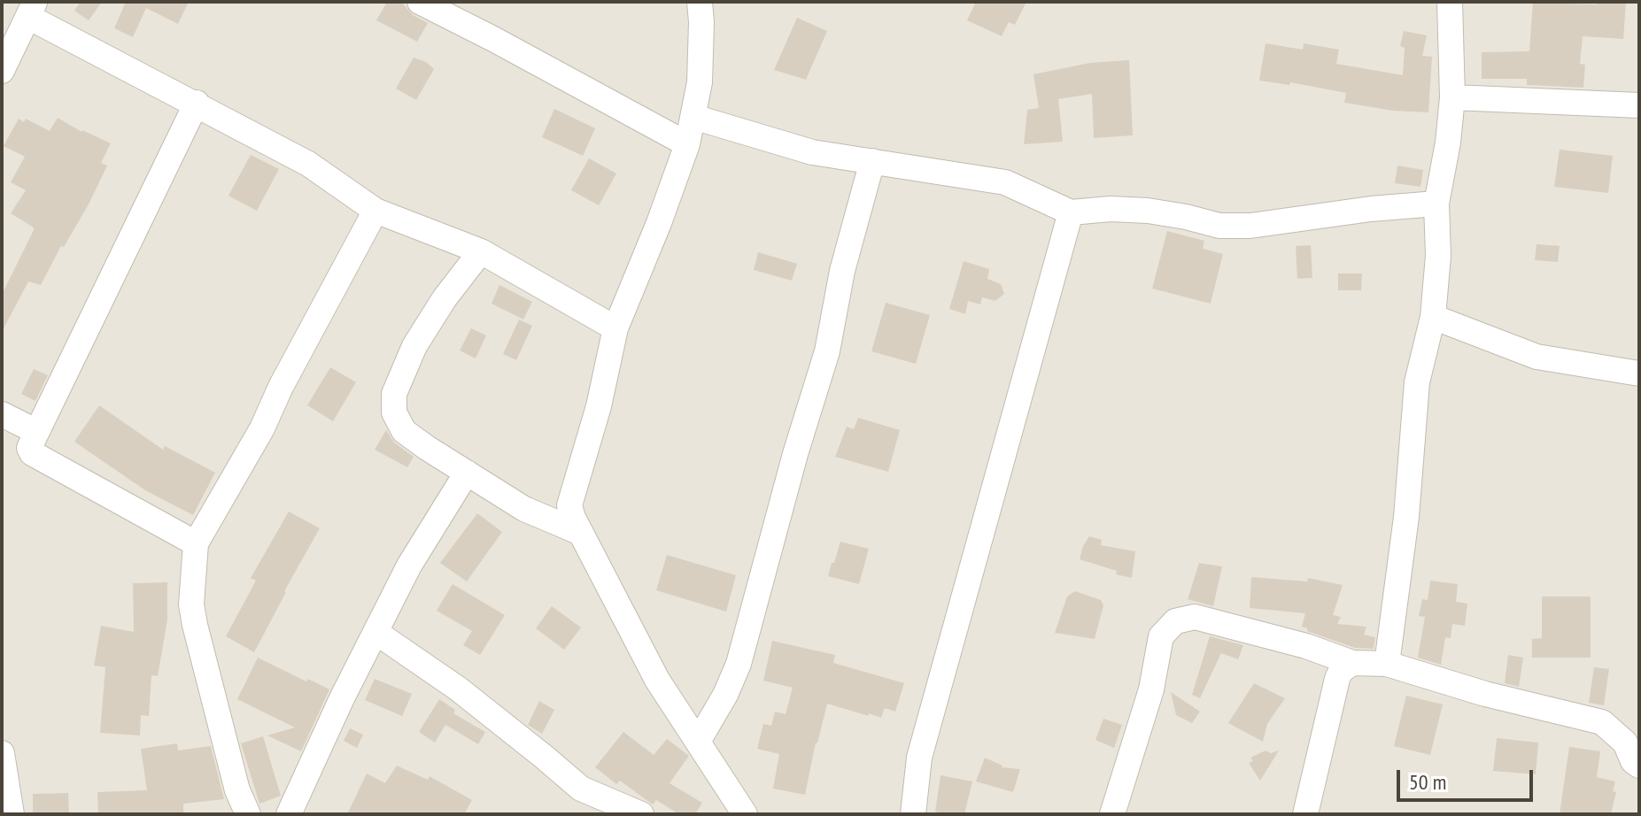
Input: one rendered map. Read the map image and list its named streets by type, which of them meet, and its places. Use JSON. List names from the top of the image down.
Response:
{
  "scale_bar": "50 m"
}
